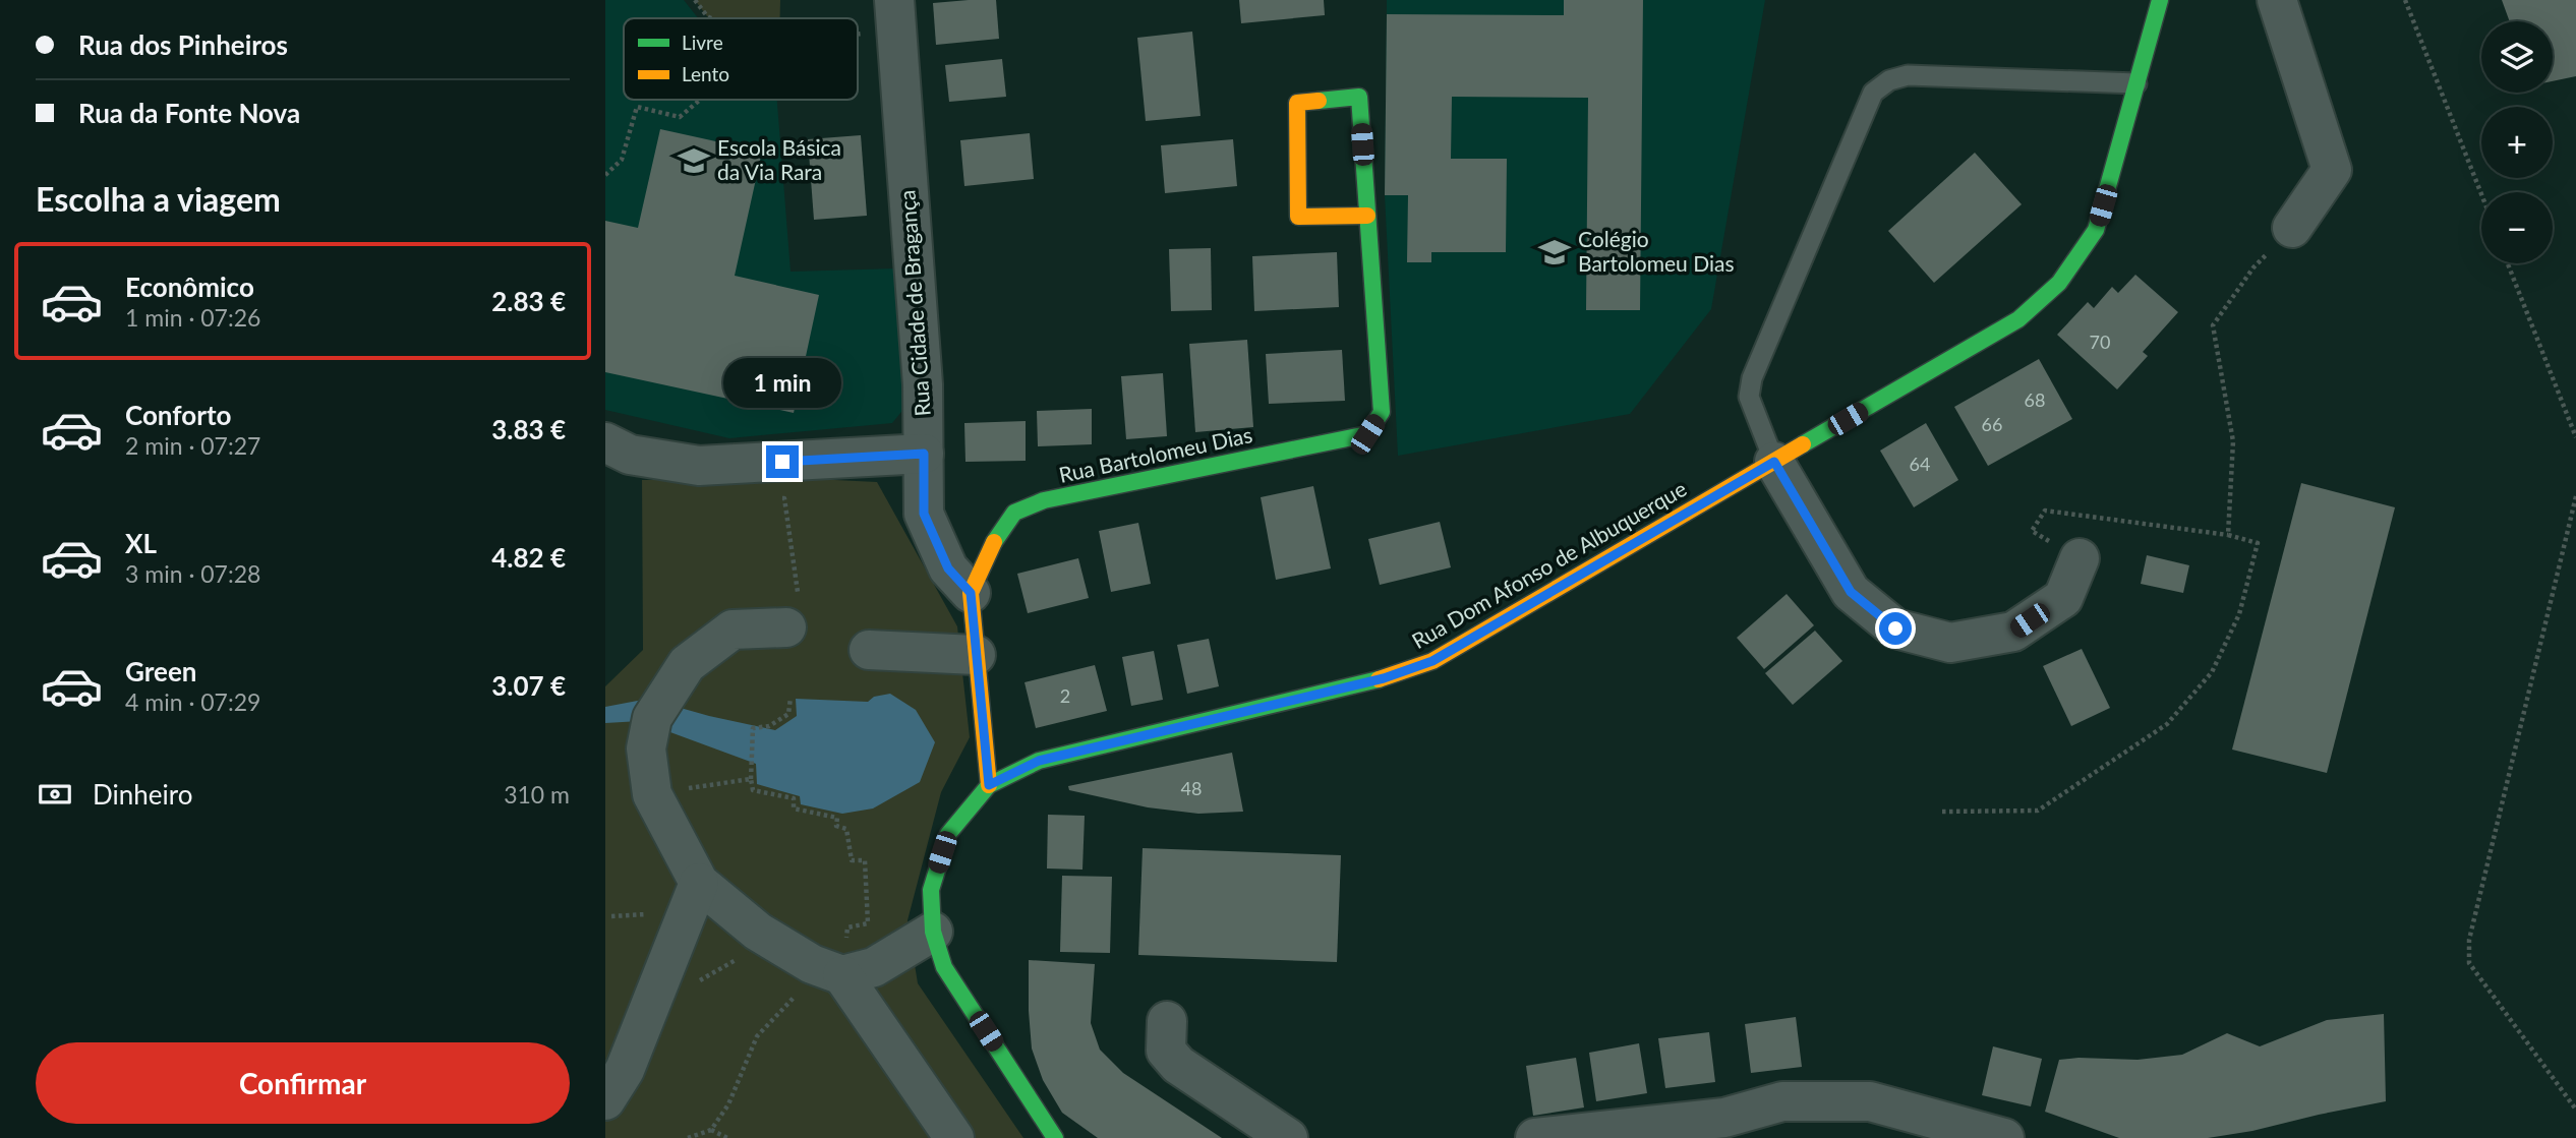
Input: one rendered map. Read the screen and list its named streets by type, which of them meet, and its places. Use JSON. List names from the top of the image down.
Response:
{
  "streets": {
    "main road": ["Rua Bartolomeu Dias", "Rua Dom Afonso de Albuquerque"],
    "street": ["Rua Cidade de Bragança"]
  },
  "crossings": [
    ["Rua Cidade de Bragança", "Rua Bartolomeu Dias"],
    ["Rua Bartolomeu Dias", "Rua Dom Afonso de Albuquerque"]
  ],
  "places": {
    "school or university": ["Escola Básica da Via Rara", "Colégio Bartolomeu Dias"]
  },
  "house_numbers": [
    "70",
    "68",
    "66",
    "64",
    "2",
    "48"
  ],
  "legend": ["Livre", "Lento"],
  "page": {
    "banner": ["Rua dos Pinheiros", "Rua da Fonte Nova"],
    "map_buttons": ["+", "−"],
    "heading": "Escolha a viagem",
    "list": [
      {
        "name": "Econômico",
        "note": "1 min · 07:26",
        "value": "2.83 €"
      },
      {
        "name": "Conforto",
        "note": "2 min · 07:27",
        "value": "3.83 €"
      },
      {
        "name": "XL",
        "note": "3 min · 07:28",
        "value": "4.82 €"
      },
      {
        "name": "Green",
        "note": "4 min · 07:29",
        "value": "3.07 €"
      }
    ],
    "bubble": "1 min",
    "pay": ["Dinheiro", "310 m"],
    "buttons": "Confirmar"
  }
}
